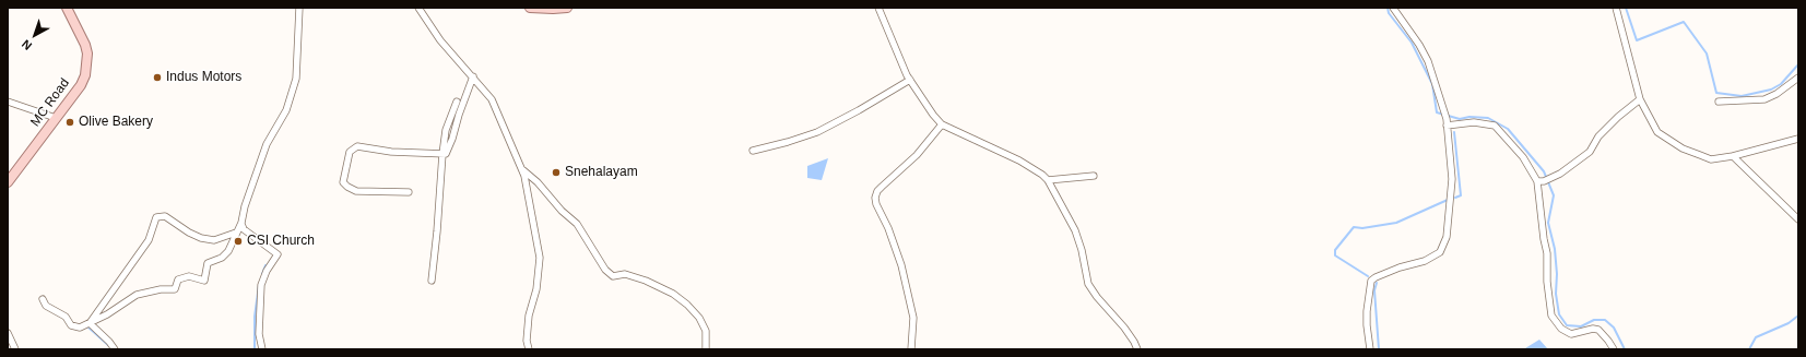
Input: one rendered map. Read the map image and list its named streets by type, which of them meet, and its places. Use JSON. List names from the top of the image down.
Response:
{
  "streets": {
    "main road": ["MC Road"]
  },
  "places": [
    "Indus Motors",
    "Olive Bakery",
    "Snehalayam",
    "CSI Church"
  ],
  "north": "bottom left"
}
